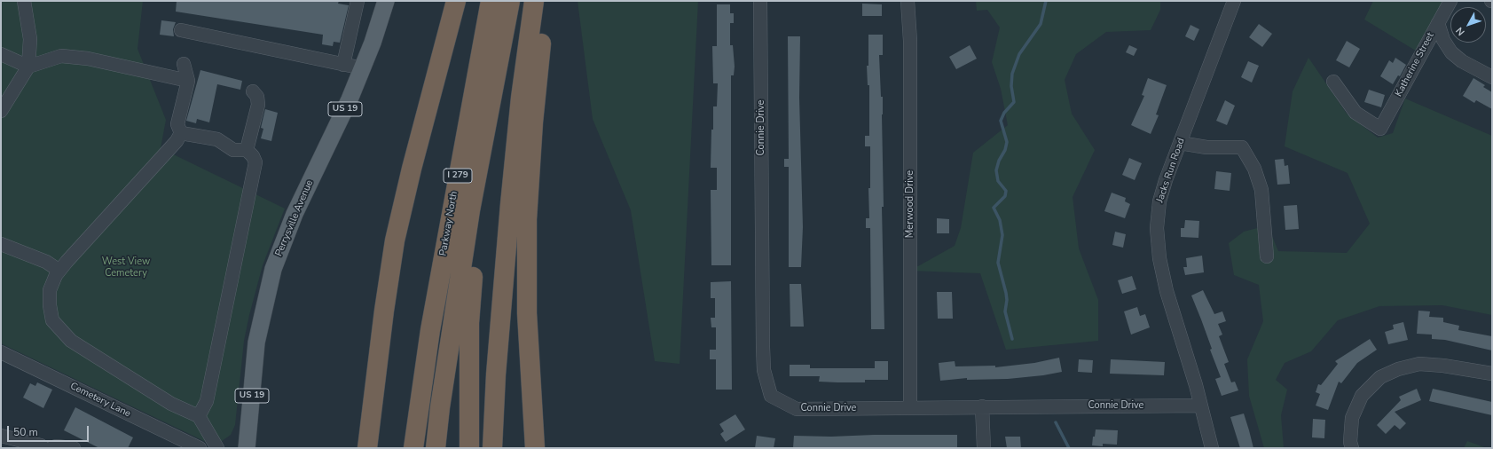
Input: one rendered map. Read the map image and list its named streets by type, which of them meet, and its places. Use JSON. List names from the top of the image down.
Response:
{
  "streets": {
    "highway": ["I 279", "Parkway North"],
    "main road": ["US 19", "Perrysville Avenue"],
    "street": [
      "Katherine Street",
      "Connie Drive",
      "Jacks Run Road",
      "Merwood Drive",
      "Cemetery Lane"
    ]
  },
  "crossings": [
    ["Connie Drive", "Jacks Run Road"],
    ["Connie Drive", "Merwood Drive"]
  ],
  "parks": ["West View Cemetery"],
  "scale_bar": "50 m",
  "north": "bottom left"
}
